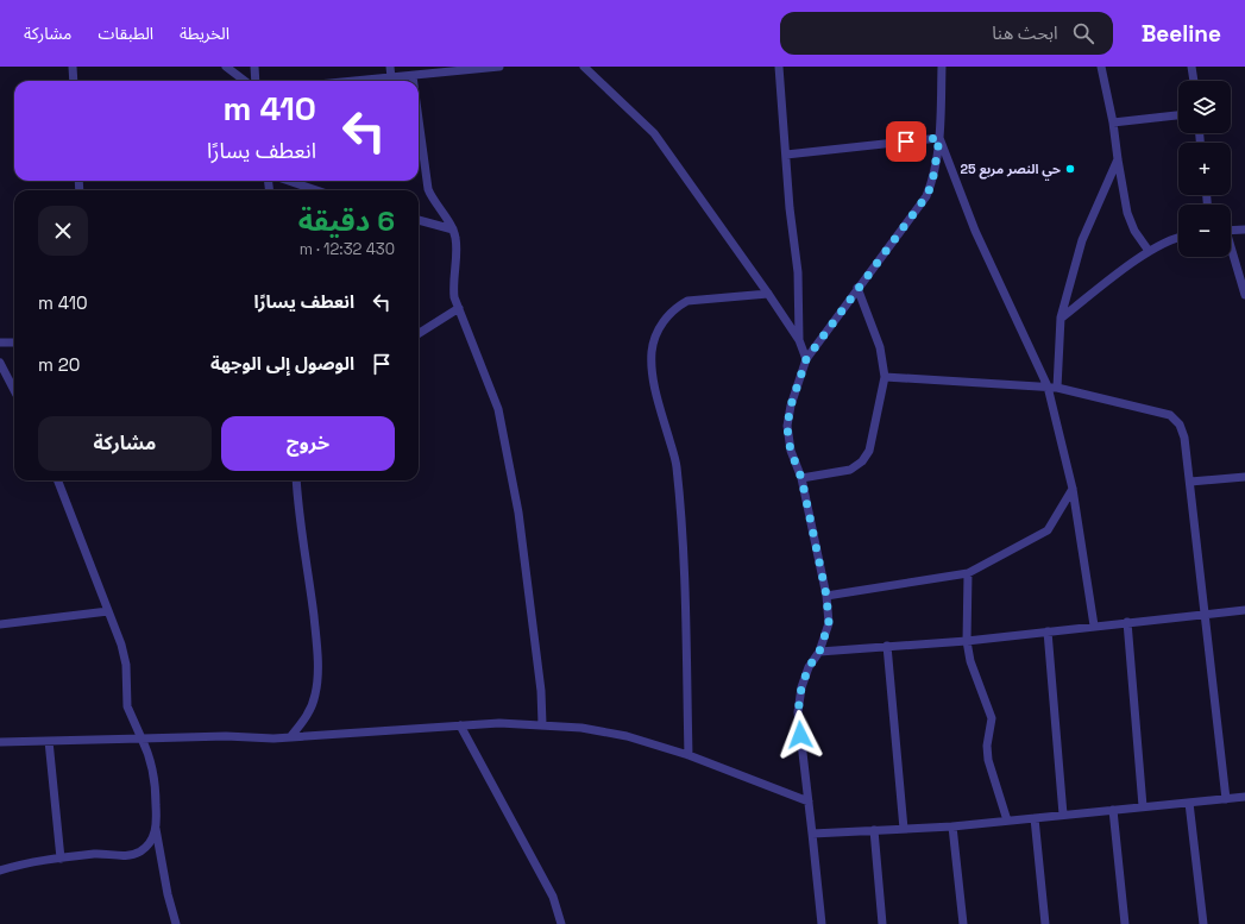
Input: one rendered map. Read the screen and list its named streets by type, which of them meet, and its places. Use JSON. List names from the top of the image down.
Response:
{
  "places": ["حي النصر مربع 25"],
  "page": {
    "header": "Beeline",
    "search": "ابحث هنا",
    "nav": ["الخريطة", "الطبقات", "مشاركة"],
    "map_buttons": ["+", "−"],
    "turn": ["410 m", "انعطف يسارًا"],
    "heading": ["6 دقيقة", "430 m · 12:32"],
    "list": [
      {
        "name": "انعطف يسارًا",
        "value": "410 m"
      },
      {
        "name": "الوصول إلى الوجهة",
        "value": "20 m"
      }
    ],
    "buttons": ["خروج", "مشاركة"]
  }
}
